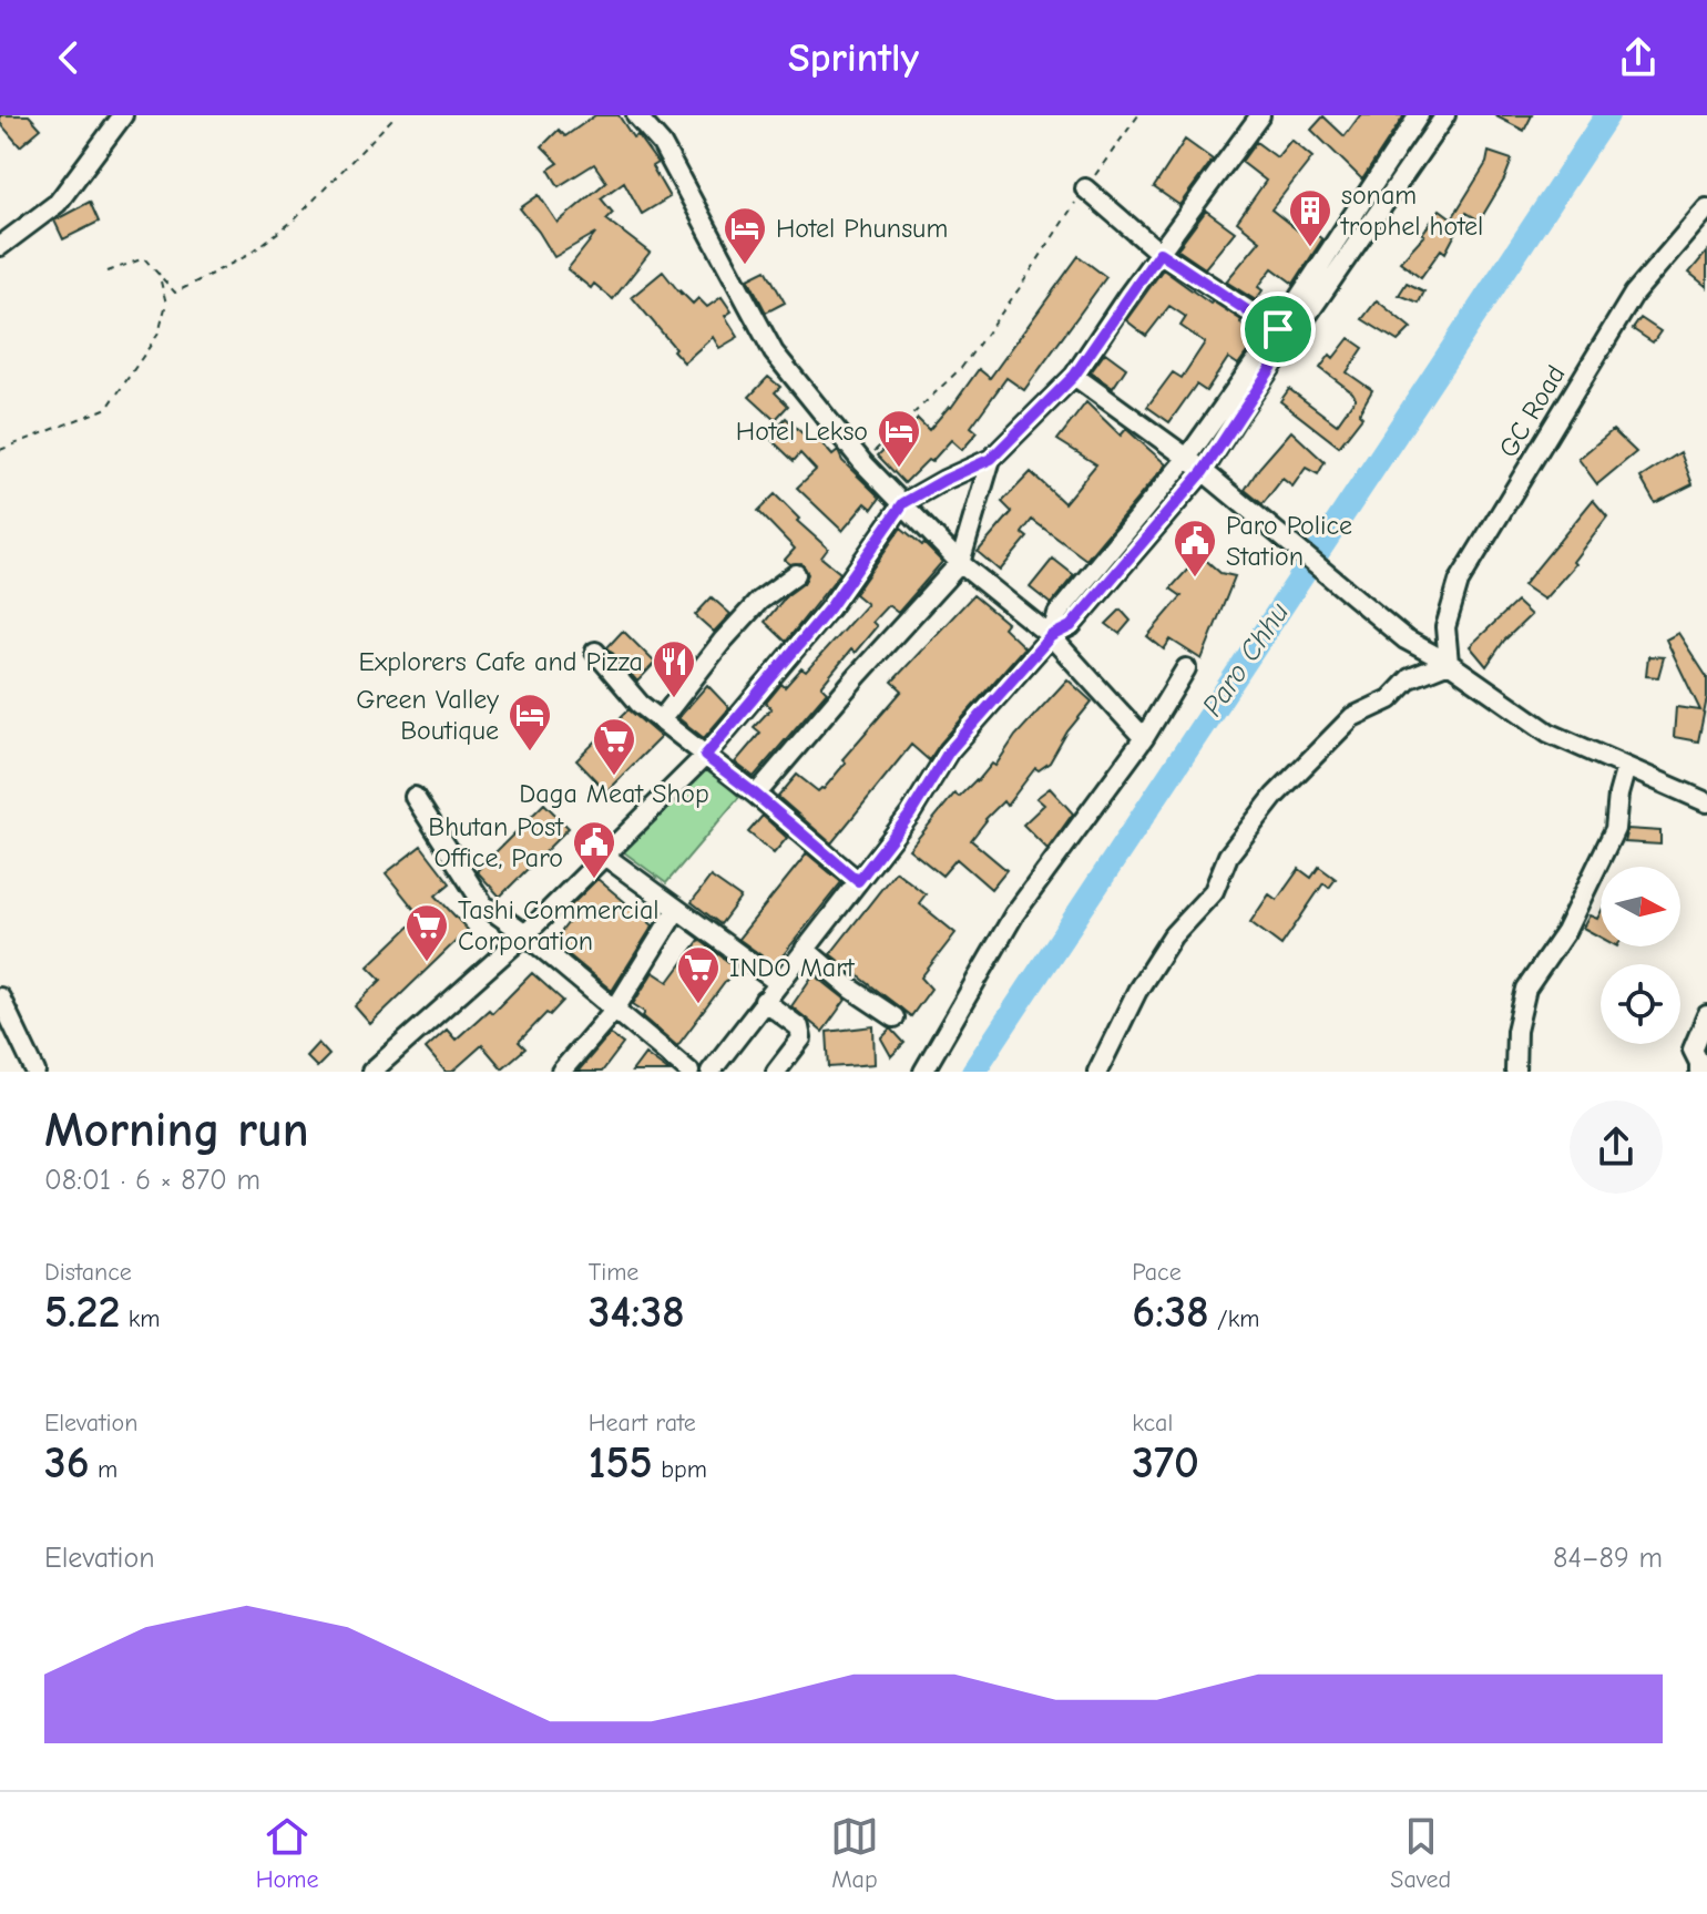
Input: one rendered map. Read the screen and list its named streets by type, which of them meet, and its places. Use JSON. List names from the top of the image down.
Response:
{
  "streets": {
    "street": ["GC Road"]
  },
  "water": ["Paro Chhu"],
  "places": {
    "building": ["sonam trophel hotel"],
    "hotel": ["Hotel Phunsum", "Hotel Lekso", "Green Valley Boutique"],
    "public building": ["Paro Police Station", "Bhutan Post Office, Paro"],
    "restaurant": ["Explorers Cafe and Pizza"],
    "supermarket": ["Daga Meat Shop", "Tashi Commercial Corporation", "INDO Mart"]
  },
  "north": "right",
  "page": {
    "header": "Sprintly",
    "heading": ["Morning run", "08:01 · 6 × 870 m"],
    "stats": [
      ["Distance", "5.22 km"],
      ["Time", "34:38"],
      ["Pace", "6:38 /km"],
      ["Elevation", "36 m"],
      ["Heart rate", "155 bpm"],
      ["kcal", "370"]
    ],
    "chart": ["Elevation", "84–89 m"],
    "tabs": ["Home", "Map", "Saved"]
  }
}
